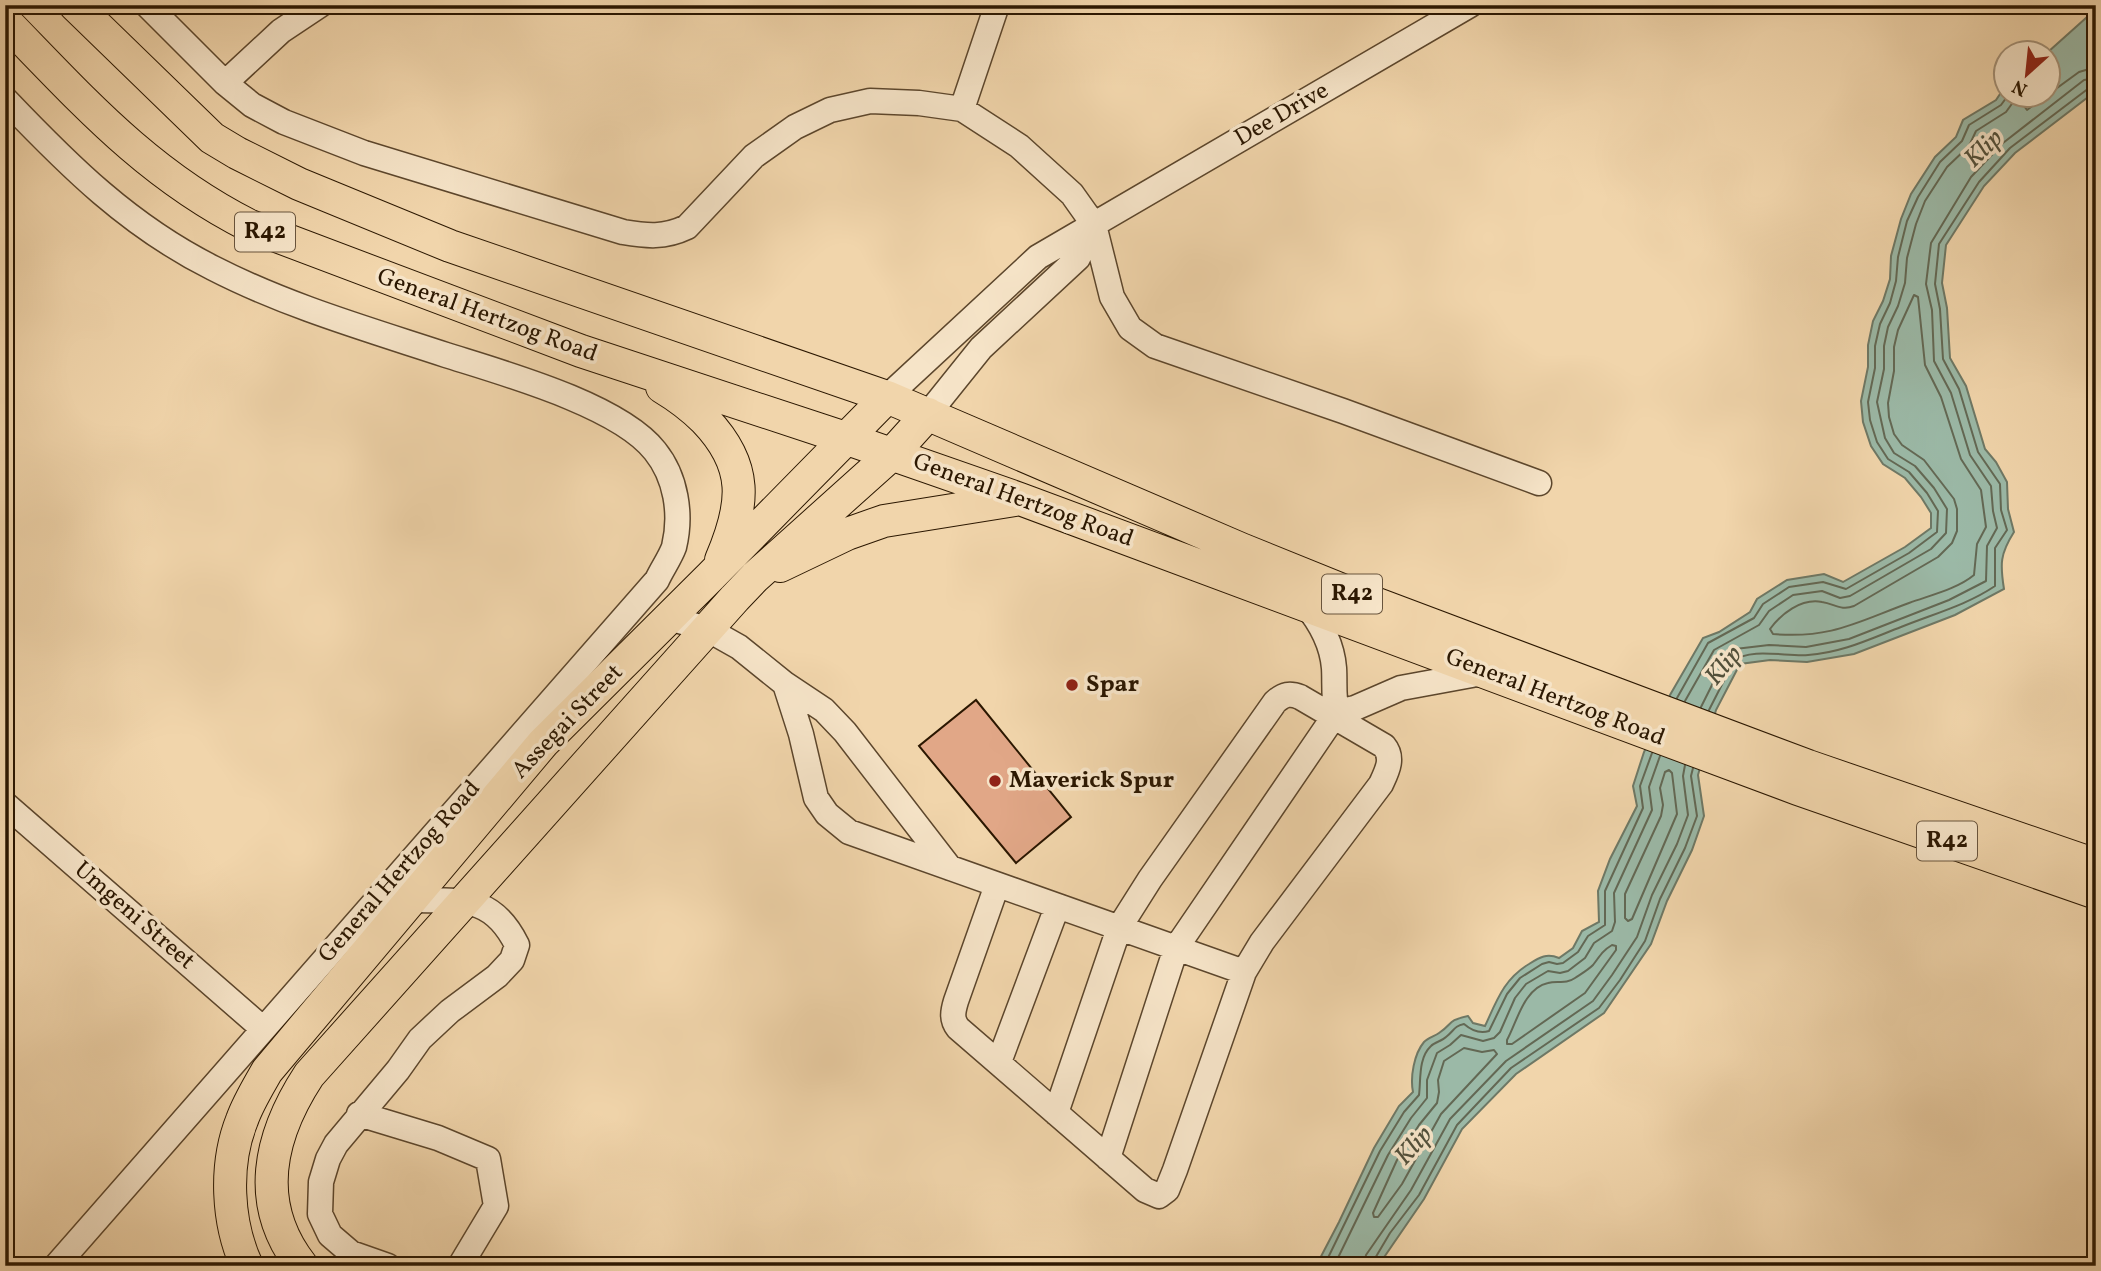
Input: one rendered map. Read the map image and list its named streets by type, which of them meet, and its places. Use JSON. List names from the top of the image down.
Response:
{
  "streets": {
    "main road": ["R42", "General Hertzog Road", "Assegai Street"],
    "street": ["Dee Drive", "Umgeni Street"]
  },
  "crossings": [
    ["Dee Drive", "General Hertzog Road"],
    ["Dee Drive", "Assegai Street"],
    ["General Hertzog Road", "Assegai Street"],
    ["General Hertzog Road", "Umgeni Street"]
  ],
  "water": ["Klip"],
  "places": ["Spar", "Maverick Spur"],
  "north": "bottom left"
}
